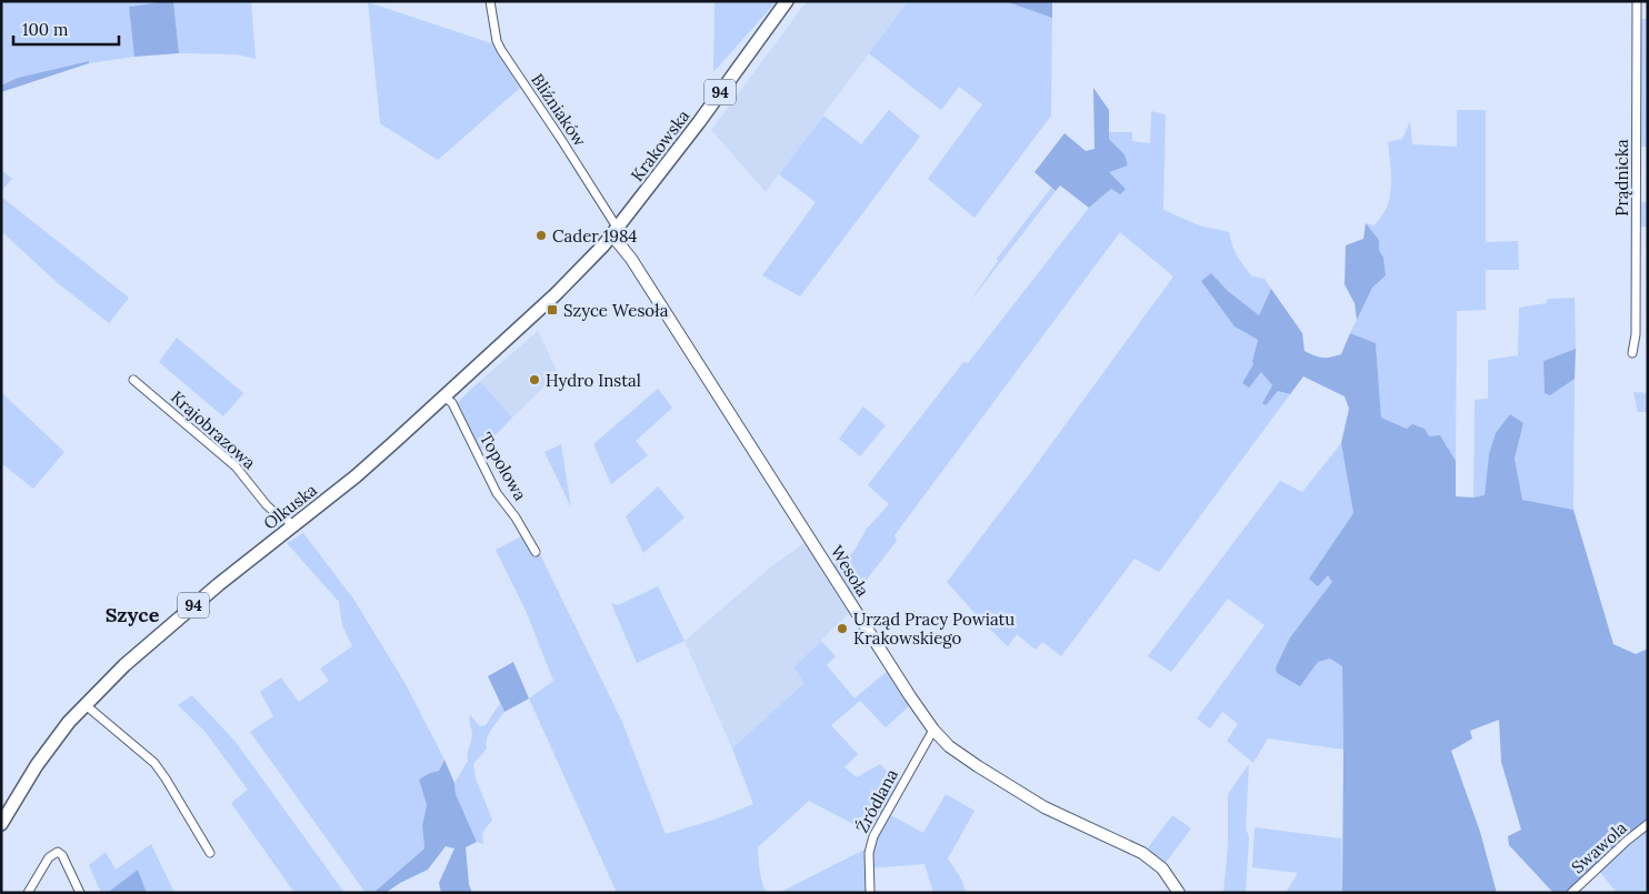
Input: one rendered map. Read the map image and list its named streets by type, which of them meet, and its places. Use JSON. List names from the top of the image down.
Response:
{
  "streets": {
    "main road": ["94", "Krakowska", "Olkuska"],
    "street": [
      "Bliźniaków",
      "Prądnicka",
      "Krajobrazowa",
      "Topolowa",
      "Wesoła",
      "Źródlana",
      "Swawola"
    ]
  },
  "crossings": [
    ["Bliźniaków", "Krakowska"],
    ["Bliźniaków", "Olkuska"],
    ["Bliźniaków", "Wesoła"],
    ["Krakowska", "Olkuska"],
    ["Krakowska", "Wesoła"],
    ["Krajobrazowa", "Olkuska"],
    ["Topolowa", "Olkuska"],
    ["Olkuska", "Wesoła"],
    ["Wesoła", "Źródlana"]
  ],
  "districts": ["Szyce"],
  "places": {
    "other": ["Cader 1984", "Hydro Instal", "Urząd Pracy Powiatu Krakowskiego"],
    "transit": ["Szyce Wesoła"]
  },
  "scale_bar": "100 m"
}
